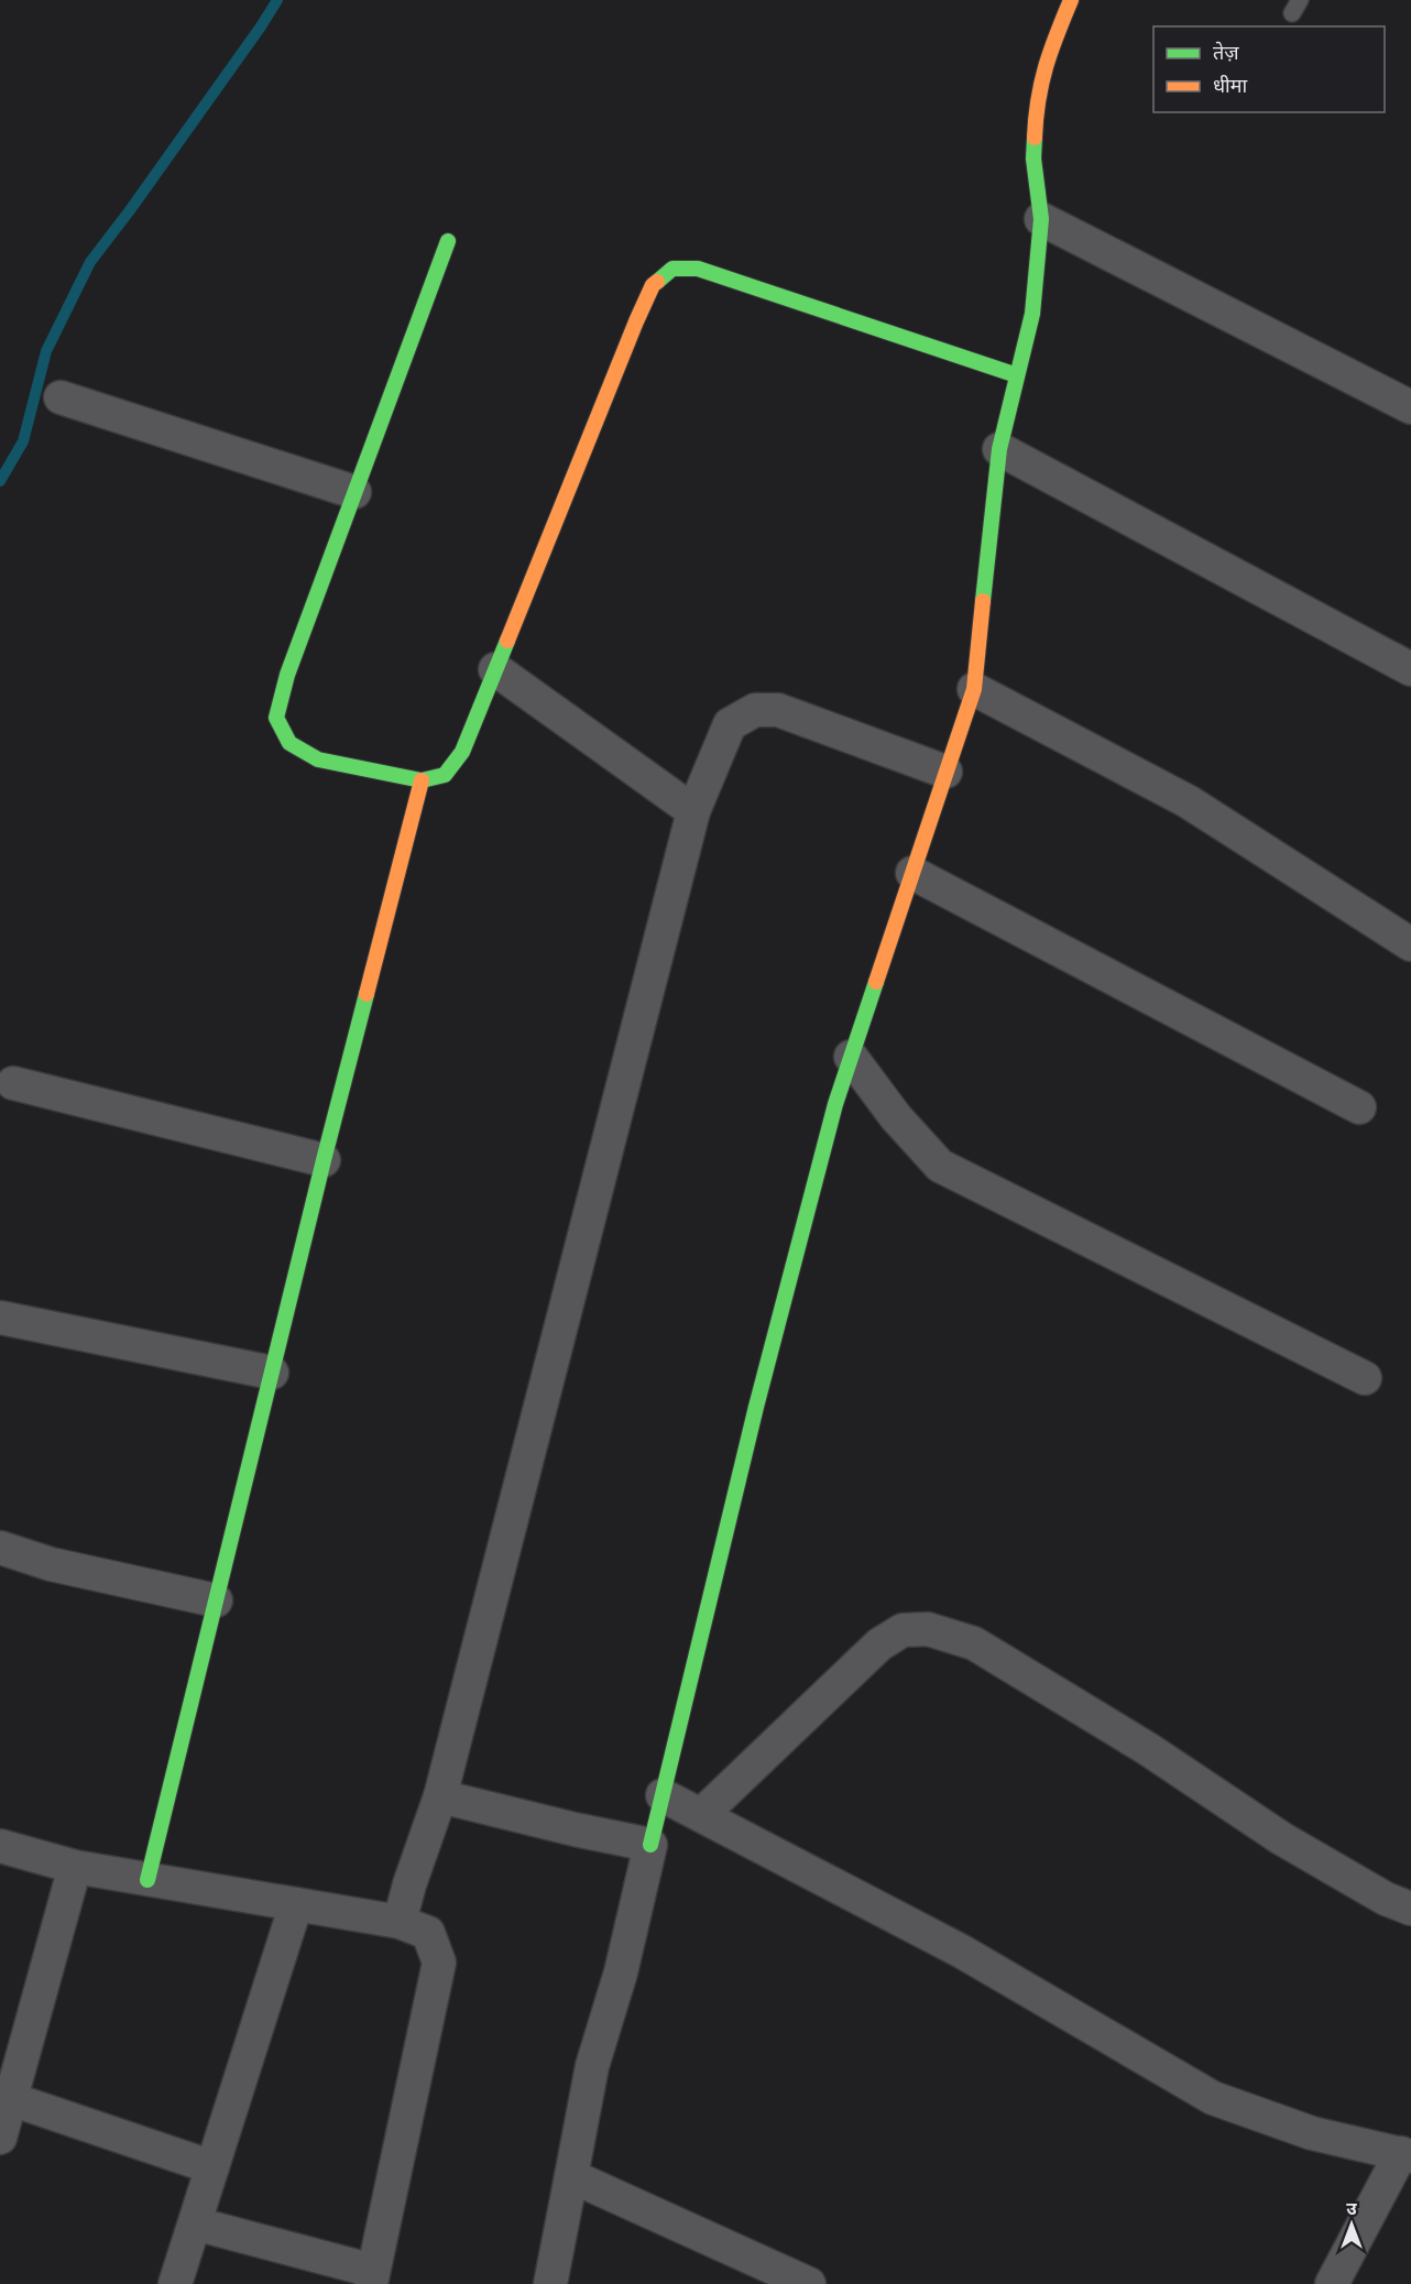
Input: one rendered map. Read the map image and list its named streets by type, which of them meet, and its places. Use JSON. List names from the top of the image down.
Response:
{
  "legend": ["तेज़", "धीमा"],
  "north": "top"
}
